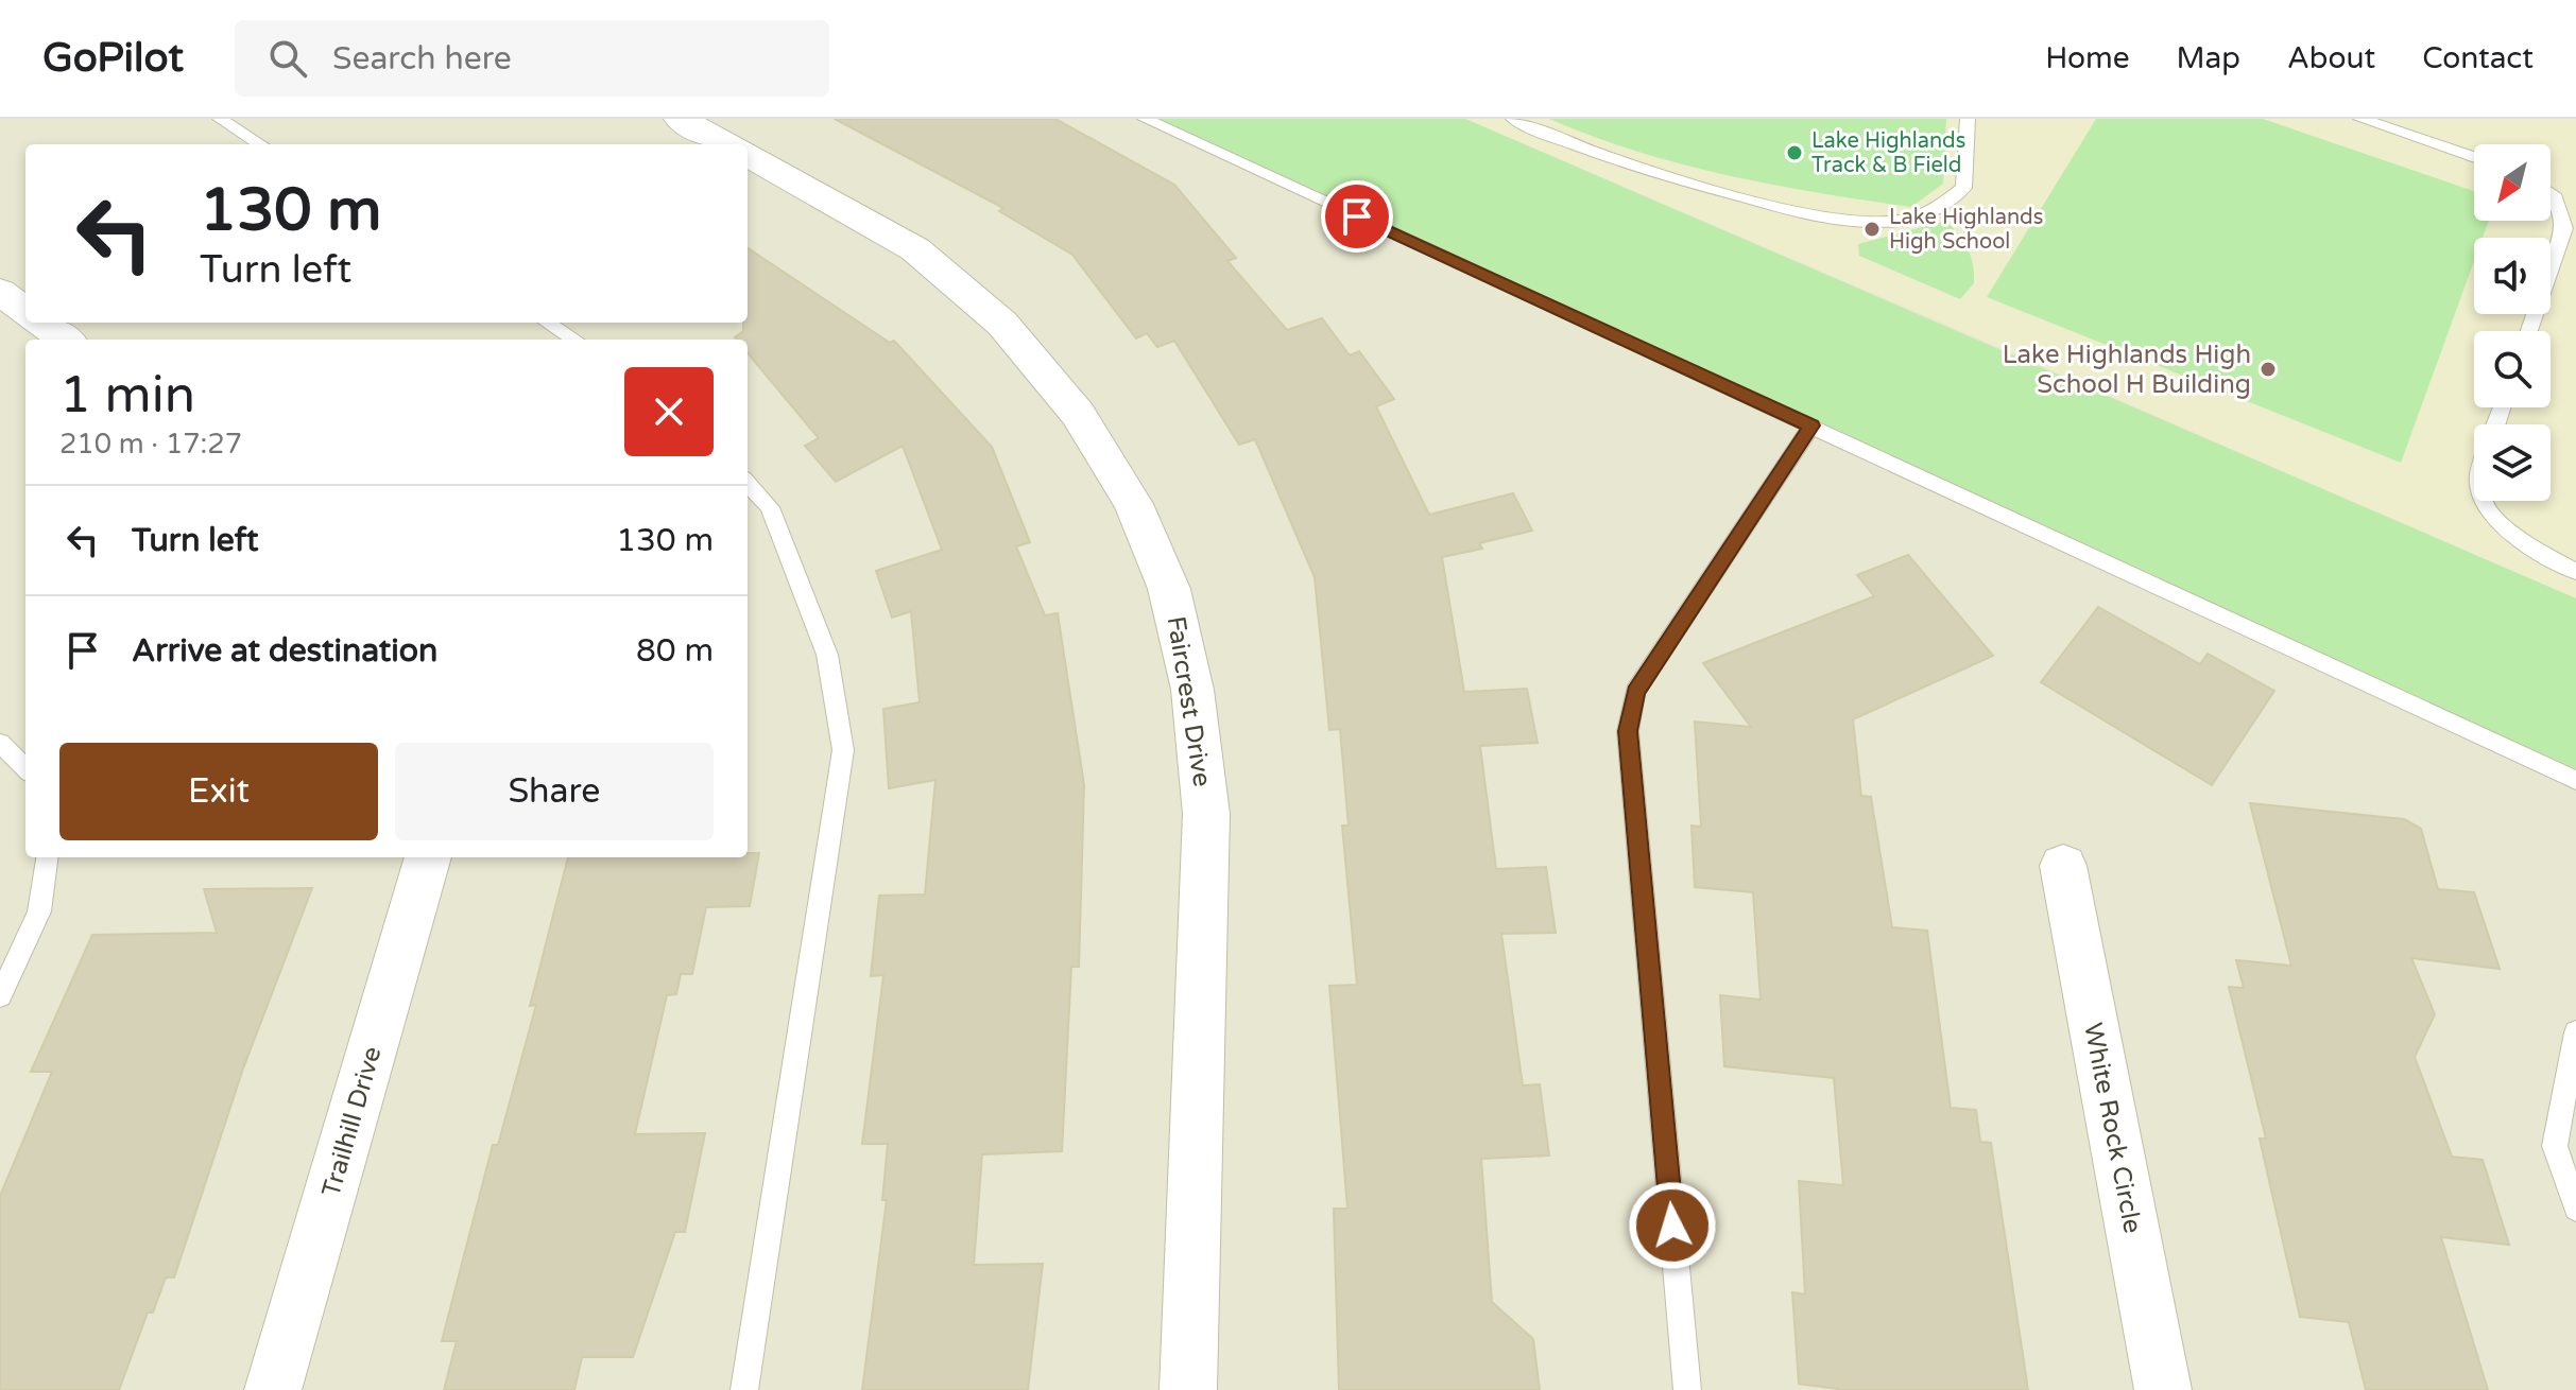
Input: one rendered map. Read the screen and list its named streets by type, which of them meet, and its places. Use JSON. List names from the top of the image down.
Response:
{
  "streets": {
    "street": ["Faircrest Drive", "Trailhill Drive", "White Rock Circle"]
  },
  "places": ["Lake Highlands Track & B Field", "Lake Highlands High School", "Lake Highlands High School H Building"],
  "north": "bottom left",
  "page": {
    "header": "GoPilot",
    "search": "Search here",
    "nav": [
      "Home",
      "Map",
      "About",
      "Contact"
    ],
    "turn": ["130 m", "Turn left"],
    "heading": ["1 min", "210 m · 17:27"],
    "list": [
      {
        "name": "Turn left",
        "value": "130 m"
      },
      {
        "name": "Arrive at destination",
        "value": "80 m"
      }
    ],
    "buttons": ["Exit", "Share"]
  }
}
